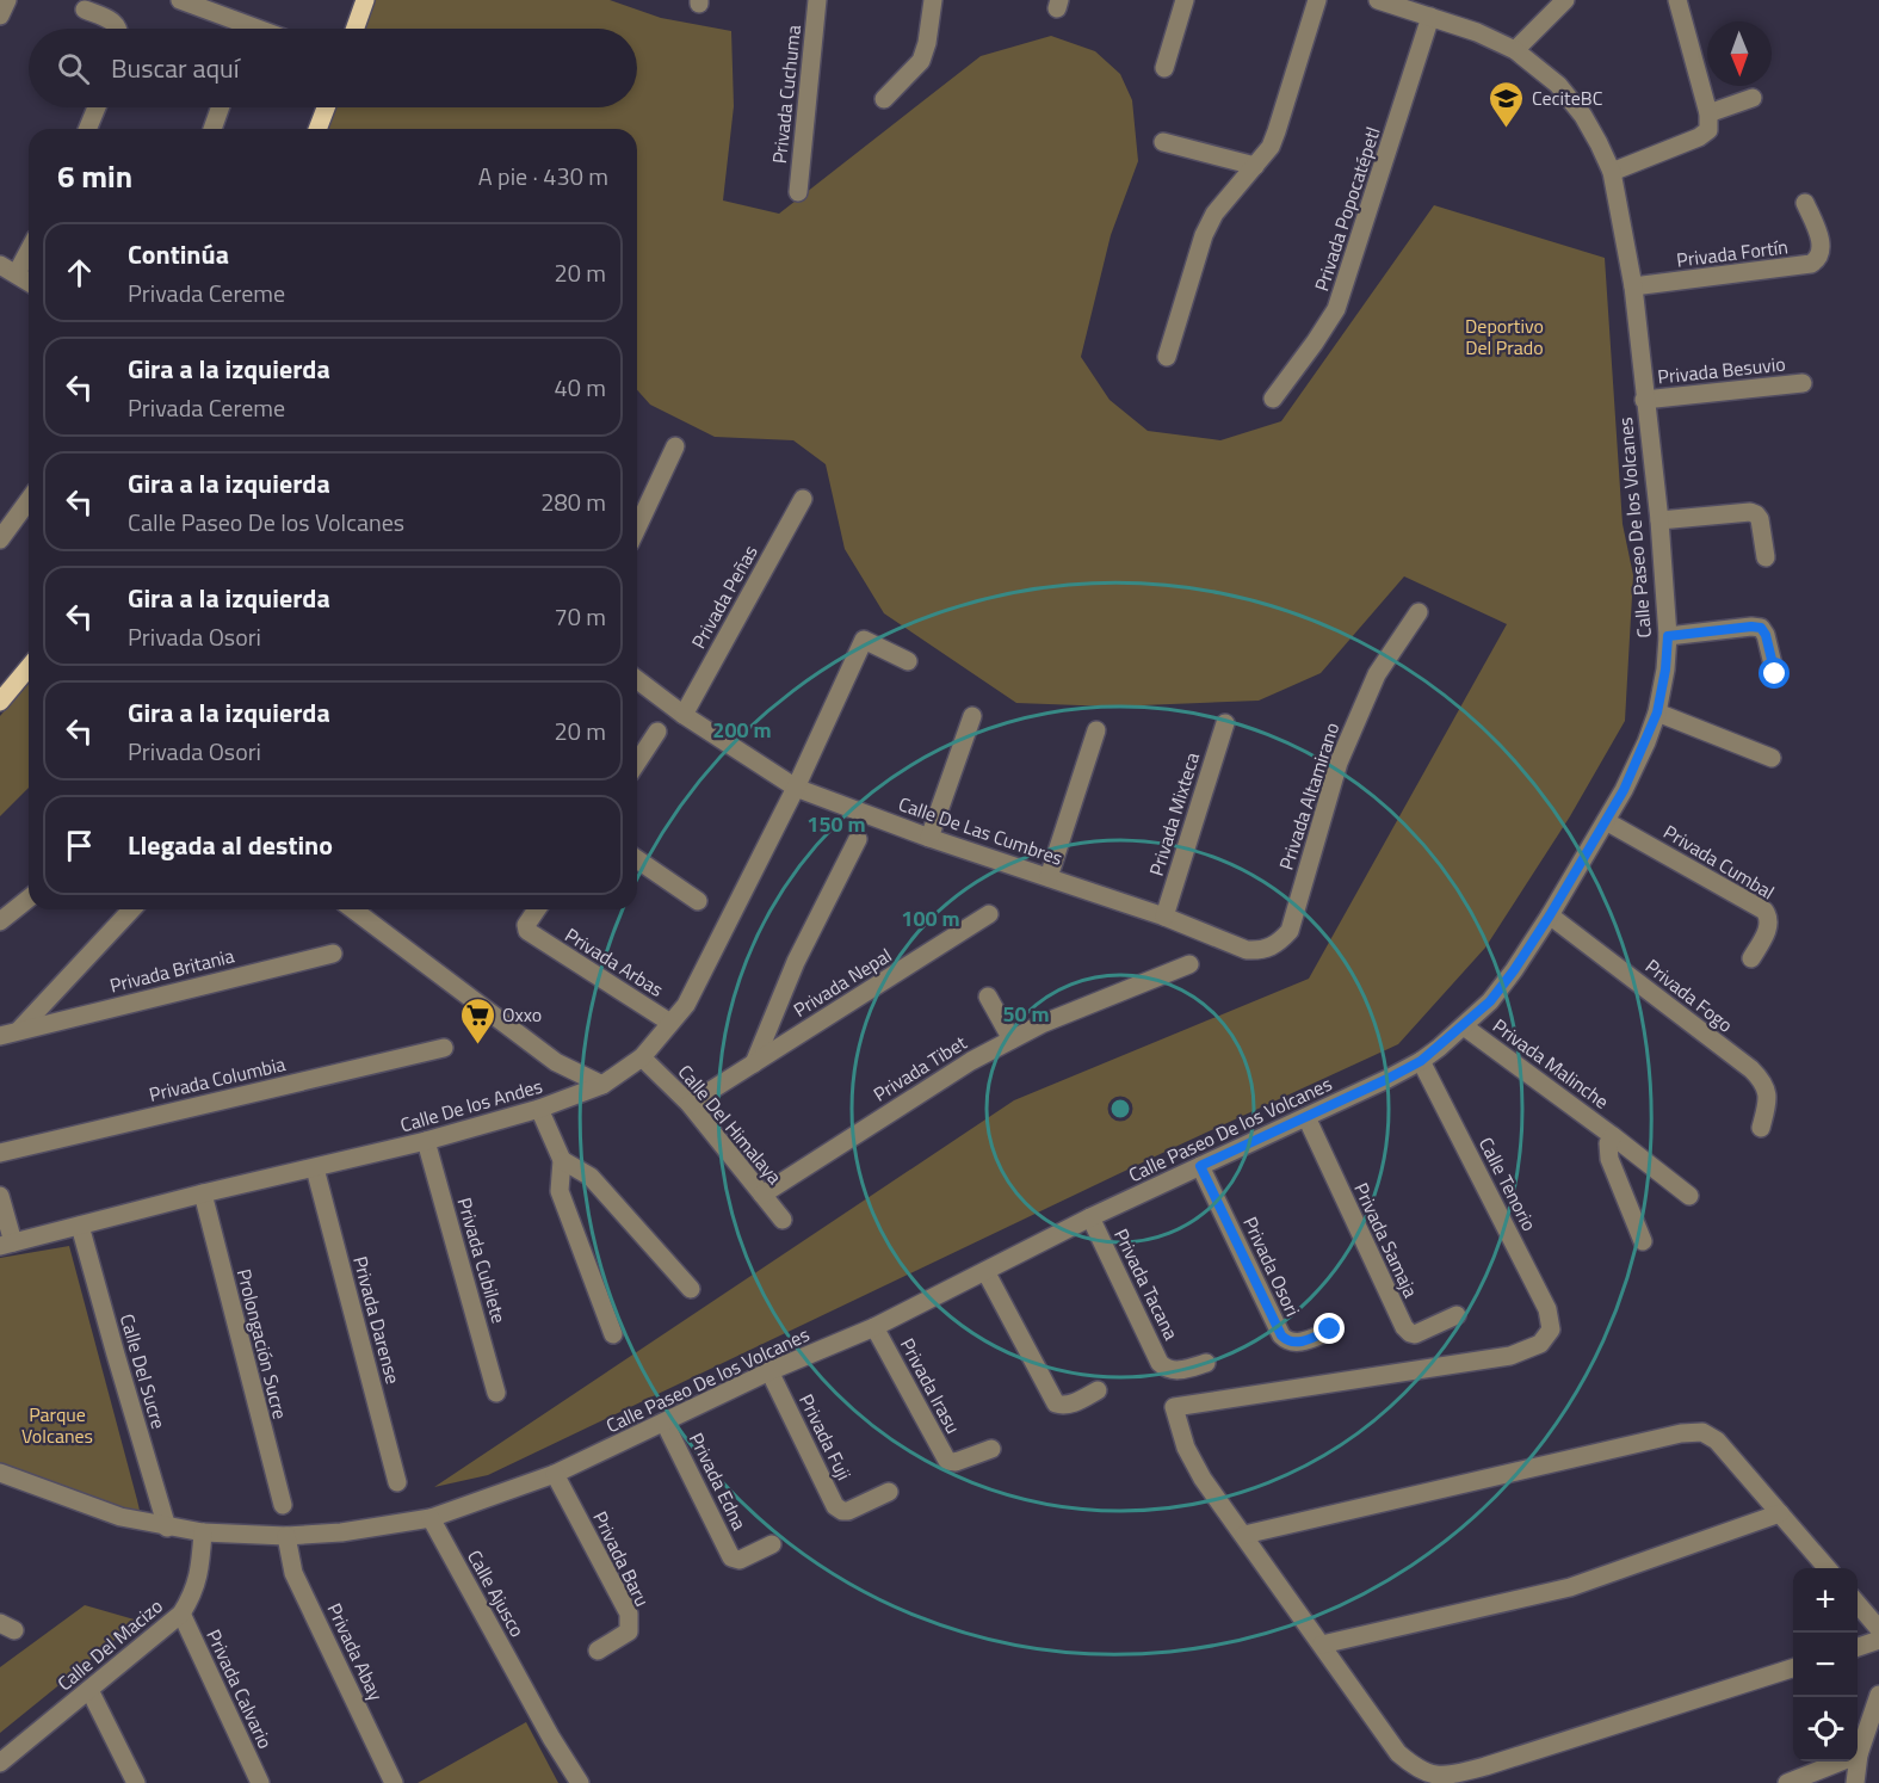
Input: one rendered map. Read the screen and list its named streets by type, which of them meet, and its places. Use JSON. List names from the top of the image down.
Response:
{
  "streets": {
    "street": [
      "Privada Cuchuma",
      "Privada Popocatépetl",
      "Privada Fortín",
      "Privada Besuvio",
      "Calle Paseo De los Volcanes",
      "Privada Peñas",
      "Privada Altamirano",
      "Privada Mixteca",
      "Calle De Las Cumbres",
      "Privada Cumbal",
      "Privada Arbas",
      "Privada Britania",
      "Privada Nepal",
      "Privada Fogo",
      "Privada Malinche",
      "Privada Tibet",
      "Privada Columbia",
      "Calle De los Andes",
      "Calle Del Himalaya",
      "Calle Tenorio",
      "Privada Samaja",
      "Privada Cubilete",
      "Privada Osori",
      "Privada Tacana",
      "Privada Darense",
      "Prolongación Sucre",
      "Calle Del Sucre",
      "Privada Irasu",
      "Privada Fuji",
      "Privada Edna",
      "Privada Baru",
      "Calle Ajusco",
      "Calle Del Macizo",
      "Privada Abay",
      "Privada Calvario"
    ]
  },
  "crossings": [
    ["Privada Popocatépetl", "Calle Paseo De los Volcanes"],
    ["Privada Fortín", "Calle Paseo De los Volcanes"],
    ["Privada Besuvio", "Calle Paseo De los Volcanes"],
    ["Calle Paseo De los Volcanes", "Privada Cumbal"],
    ["Calle Paseo De los Volcanes", "Privada Fogo"],
    ["Calle Paseo De los Volcanes", "Privada Malinche"],
    ["Calle Paseo De los Volcanes", "Calle Tenorio"],
    ["Calle Paseo De los Volcanes", "Privada Samaja"],
    ["Calle Paseo De los Volcanes", "Privada Osori"],
    ["Calle Paseo De los Volcanes", "Privada Tacana"],
    ["Calle Paseo De los Volcanes", "Calle Del Sucre"],
    ["Calle Paseo De los Volcanes", "Privada Irasu"],
    ["Calle Paseo De los Volcanes", "Privada Fuji"],
    ["Calle Paseo De los Volcanes", "Privada Edna"],
    ["Calle Paseo De los Volcanes", "Privada Baru"],
    ["Calle Paseo De los Volcanes", "Calle Ajusco"],
    ["Calle Paseo De los Volcanes", "Calle Del Macizo"],
    ["Calle Paseo De los Volcanes", "Privada Abay"],
    ["Privada Peñas", "Calle De Las Cumbres"],
    ["Privada Altamirano", "Calle De Las Cumbres"],
    ["Privada Mixteca", "Calle De Las Cumbres"],
    ["Calle De Las Cumbres", "Calle De los Andes"],
    ["Privada Arbas", "Calle De los Andes"],
    ["Privada Nepal", "Calle Del Himalaya"],
    ["Privada Tibet", "Calle Del Himalaya"],
    ["Calle De los Andes", "Calle Del Himalaya"],
    ["Calle De los Andes", "Privada Cubilete"],
    ["Calle De los Andes", "Privada Darense"],
    ["Calle De los Andes", "Prolongación Sucre"],
    ["Calle De los Andes", "Calle Del Sucre"],
    ["Calle Del Macizo", "Privada Calvario"]
  ],
  "parks": ["Deportivo Del Prado", "Parque Volcanes"],
  "places": {
    "school or university": ["CeciteBC"],
    "supermarket": ["Oxxo"]
  },
  "north": "bottom",
  "page": {
    "search": "Buscar aquí",
    "heading": ["6 min", "A pie · 430 m"],
    "list": [
      ["Continúa", "Privada Cereme", "20 m"],
      ["Gira a la izquierda", "Privada Cereme", "40 m"],
      ["Gira a la izquierda", "Calle Paseo De los Volcanes", "280 m"],
      ["Gira a la izquierda", "Privada Osori", "70 m"],
      ["Gira a la izquierda", "Privada Osori", "20 m"],
      "Llegada al destino"
    ],
    "map_buttons": ["+", "−"]
  },
  "rings": [
    "200 m",
    "150 m",
    "100 m",
    "50 m"
  ]
}
